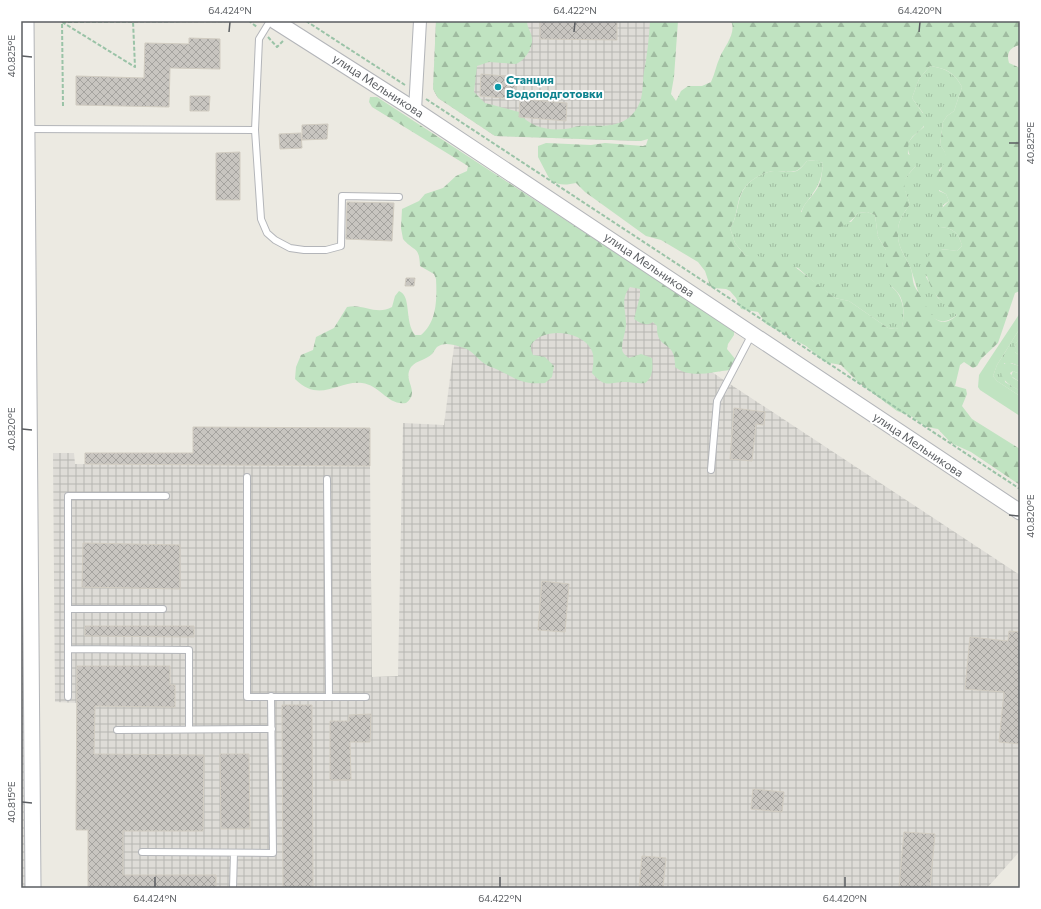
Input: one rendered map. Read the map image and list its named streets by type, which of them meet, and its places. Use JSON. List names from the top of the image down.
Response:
{
  "streets": {
    "street": ["улица Мельникова"]
  },
  "places": ["Станция Водоподготовки"],
  "coordinates": [
    "64.424°N",
    "64.422°N",
    "64.420°N",
    "40.825°E",
    "40.820°E",
    "40.815°E"
  ]
}
